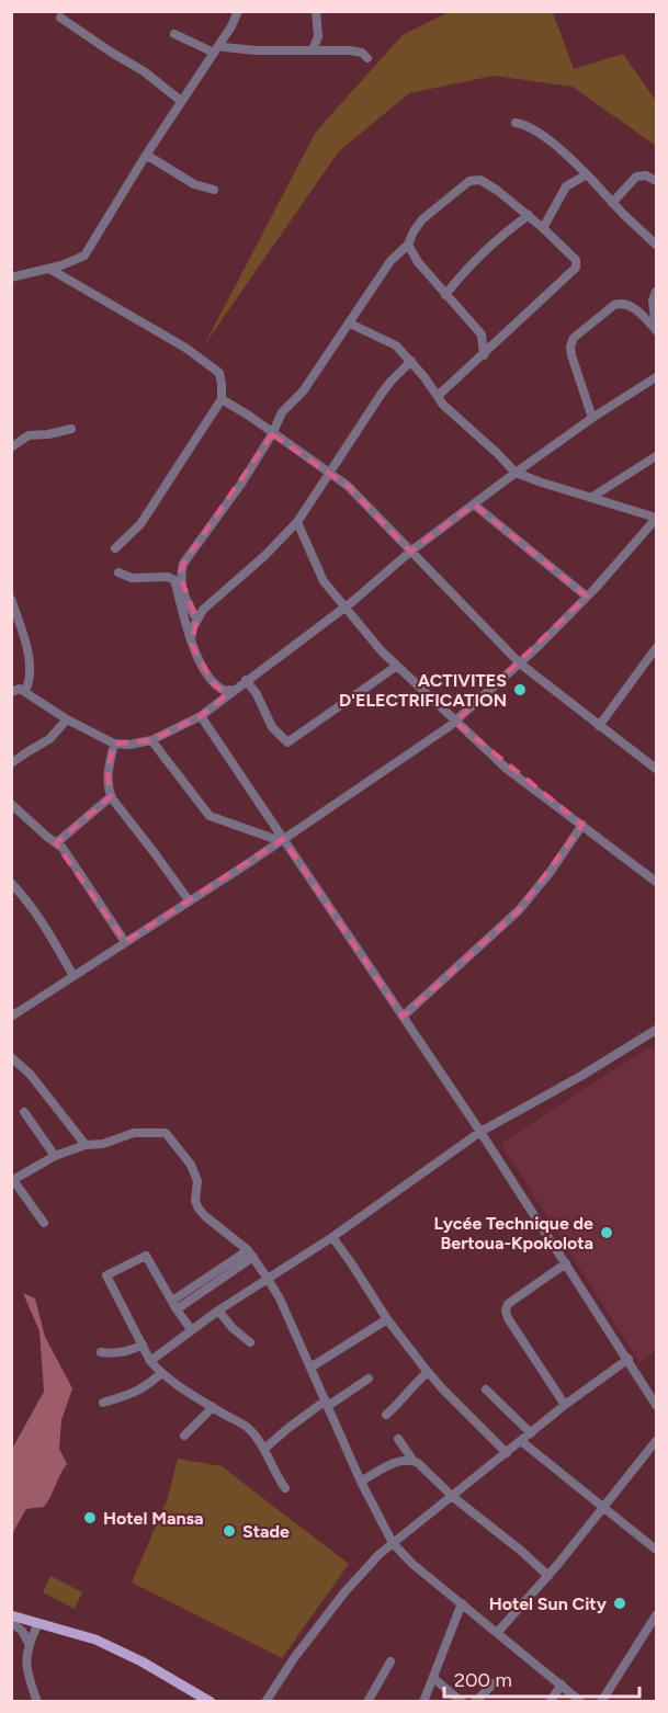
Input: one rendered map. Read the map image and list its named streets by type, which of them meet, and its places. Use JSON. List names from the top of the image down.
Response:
{
  "places": [
    "ACTIVITES D'ELECTRIFICATION",
    "Lycée Technique de Bertoua-Kpokolota",
    "Hotel Mansa",
    "Stade",
    "Hotel Sun City"
  ],
  "scale_bar": "200 m"
}
